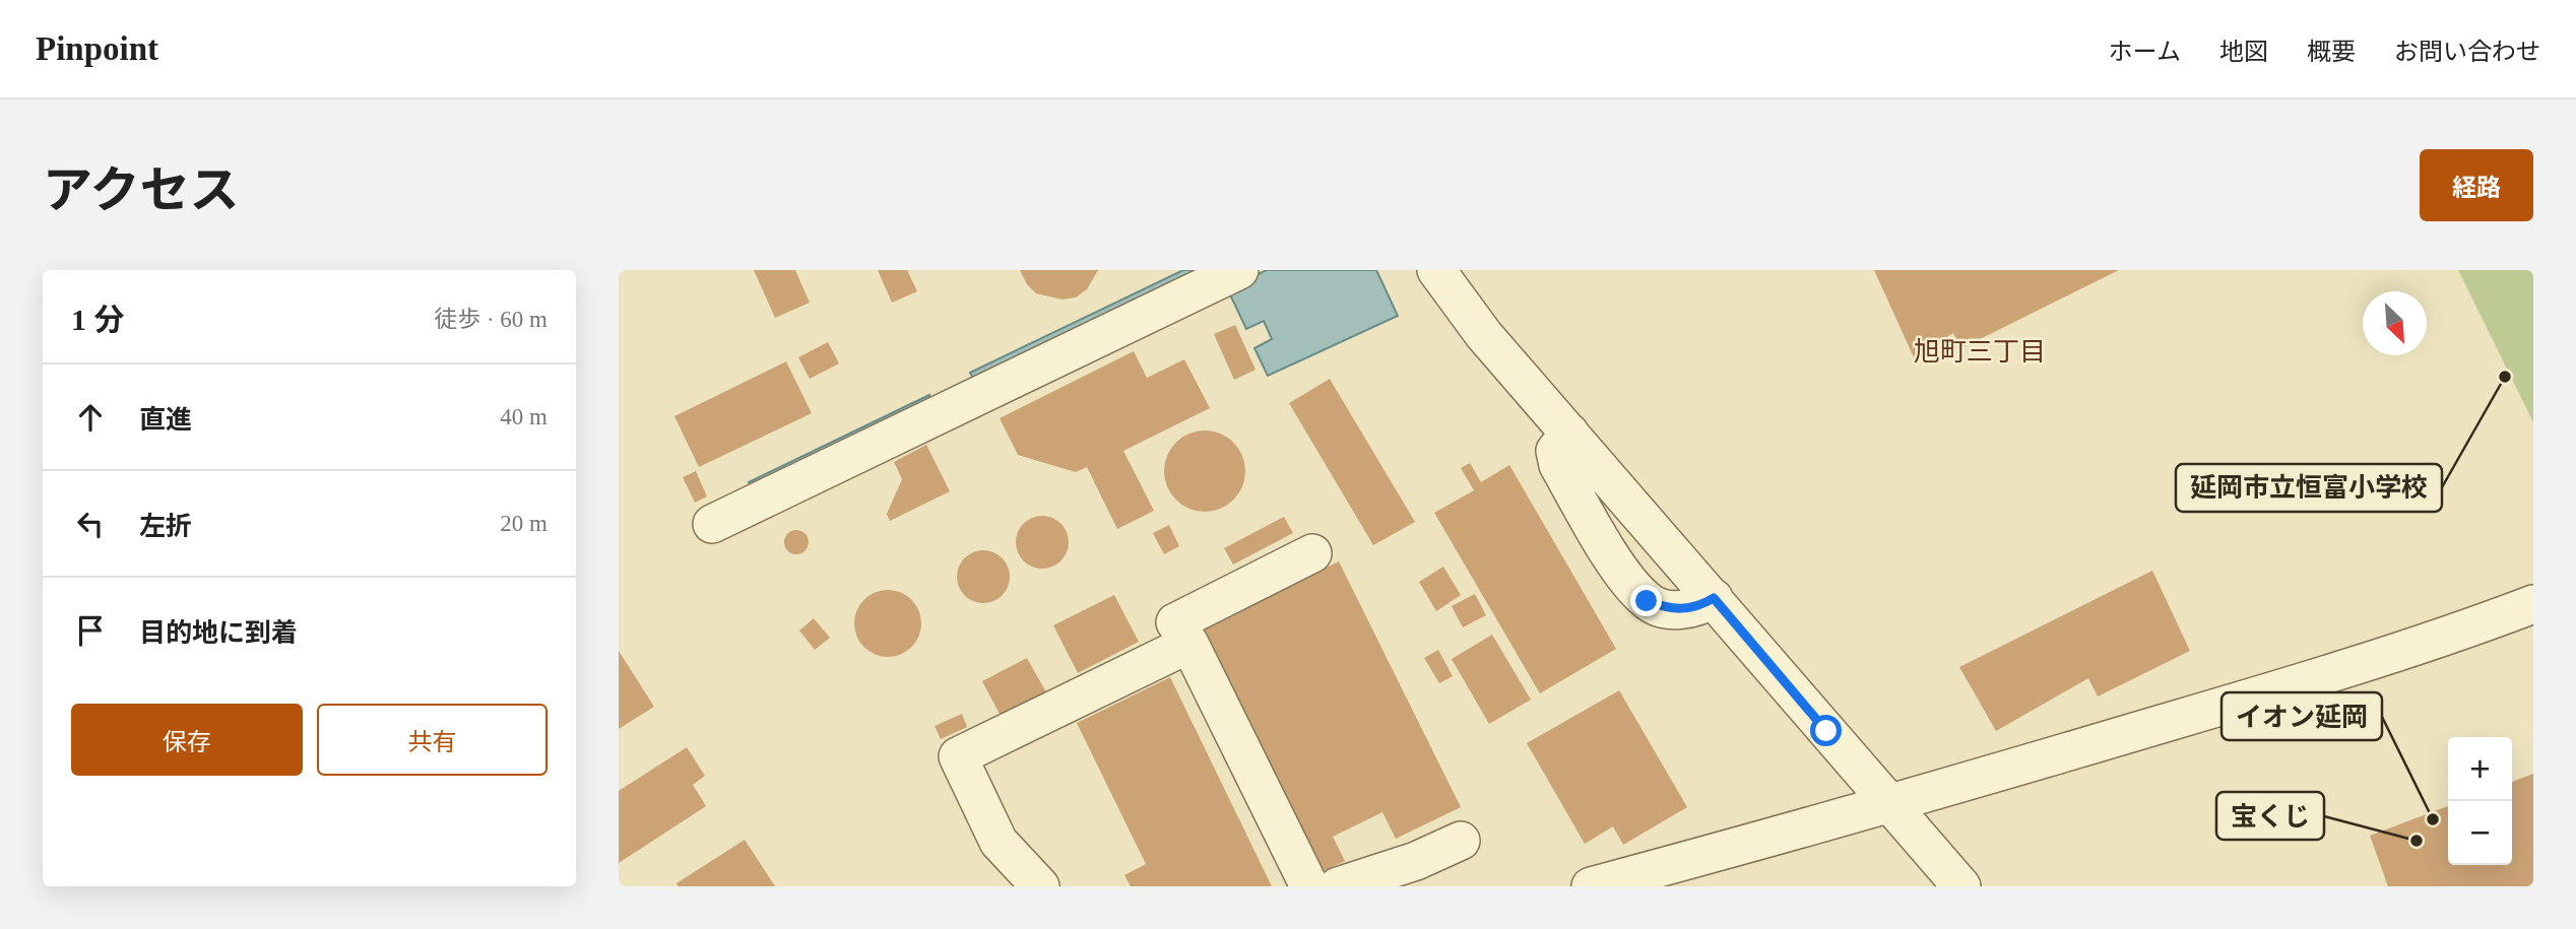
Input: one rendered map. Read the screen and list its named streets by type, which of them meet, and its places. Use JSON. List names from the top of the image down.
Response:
{
  "districts": ["旭町三丁目"],
  "places": ["延岡市立恒富小学校", "イオン延岡", "宝くじ"],
  "north": "bottom right",
  "page": {
    "header": "Pinpoint",
    "nav": [
      "ホーム",
      "地図",
      "概要",
      "お問い合わせ"
    ],
    "title": "アクセス",
    "buttons": [
      "経路",
      ["保存", "共有"]
    ],
    "heading": ["1 分", "徒歩 · 60 m"],
    "list": [
      ["直進", "40 m"],
      ["左折", "20 m"],
      "目的地に到着"
    ],
    "map_buttons": ["+", "−"]
  }
}
